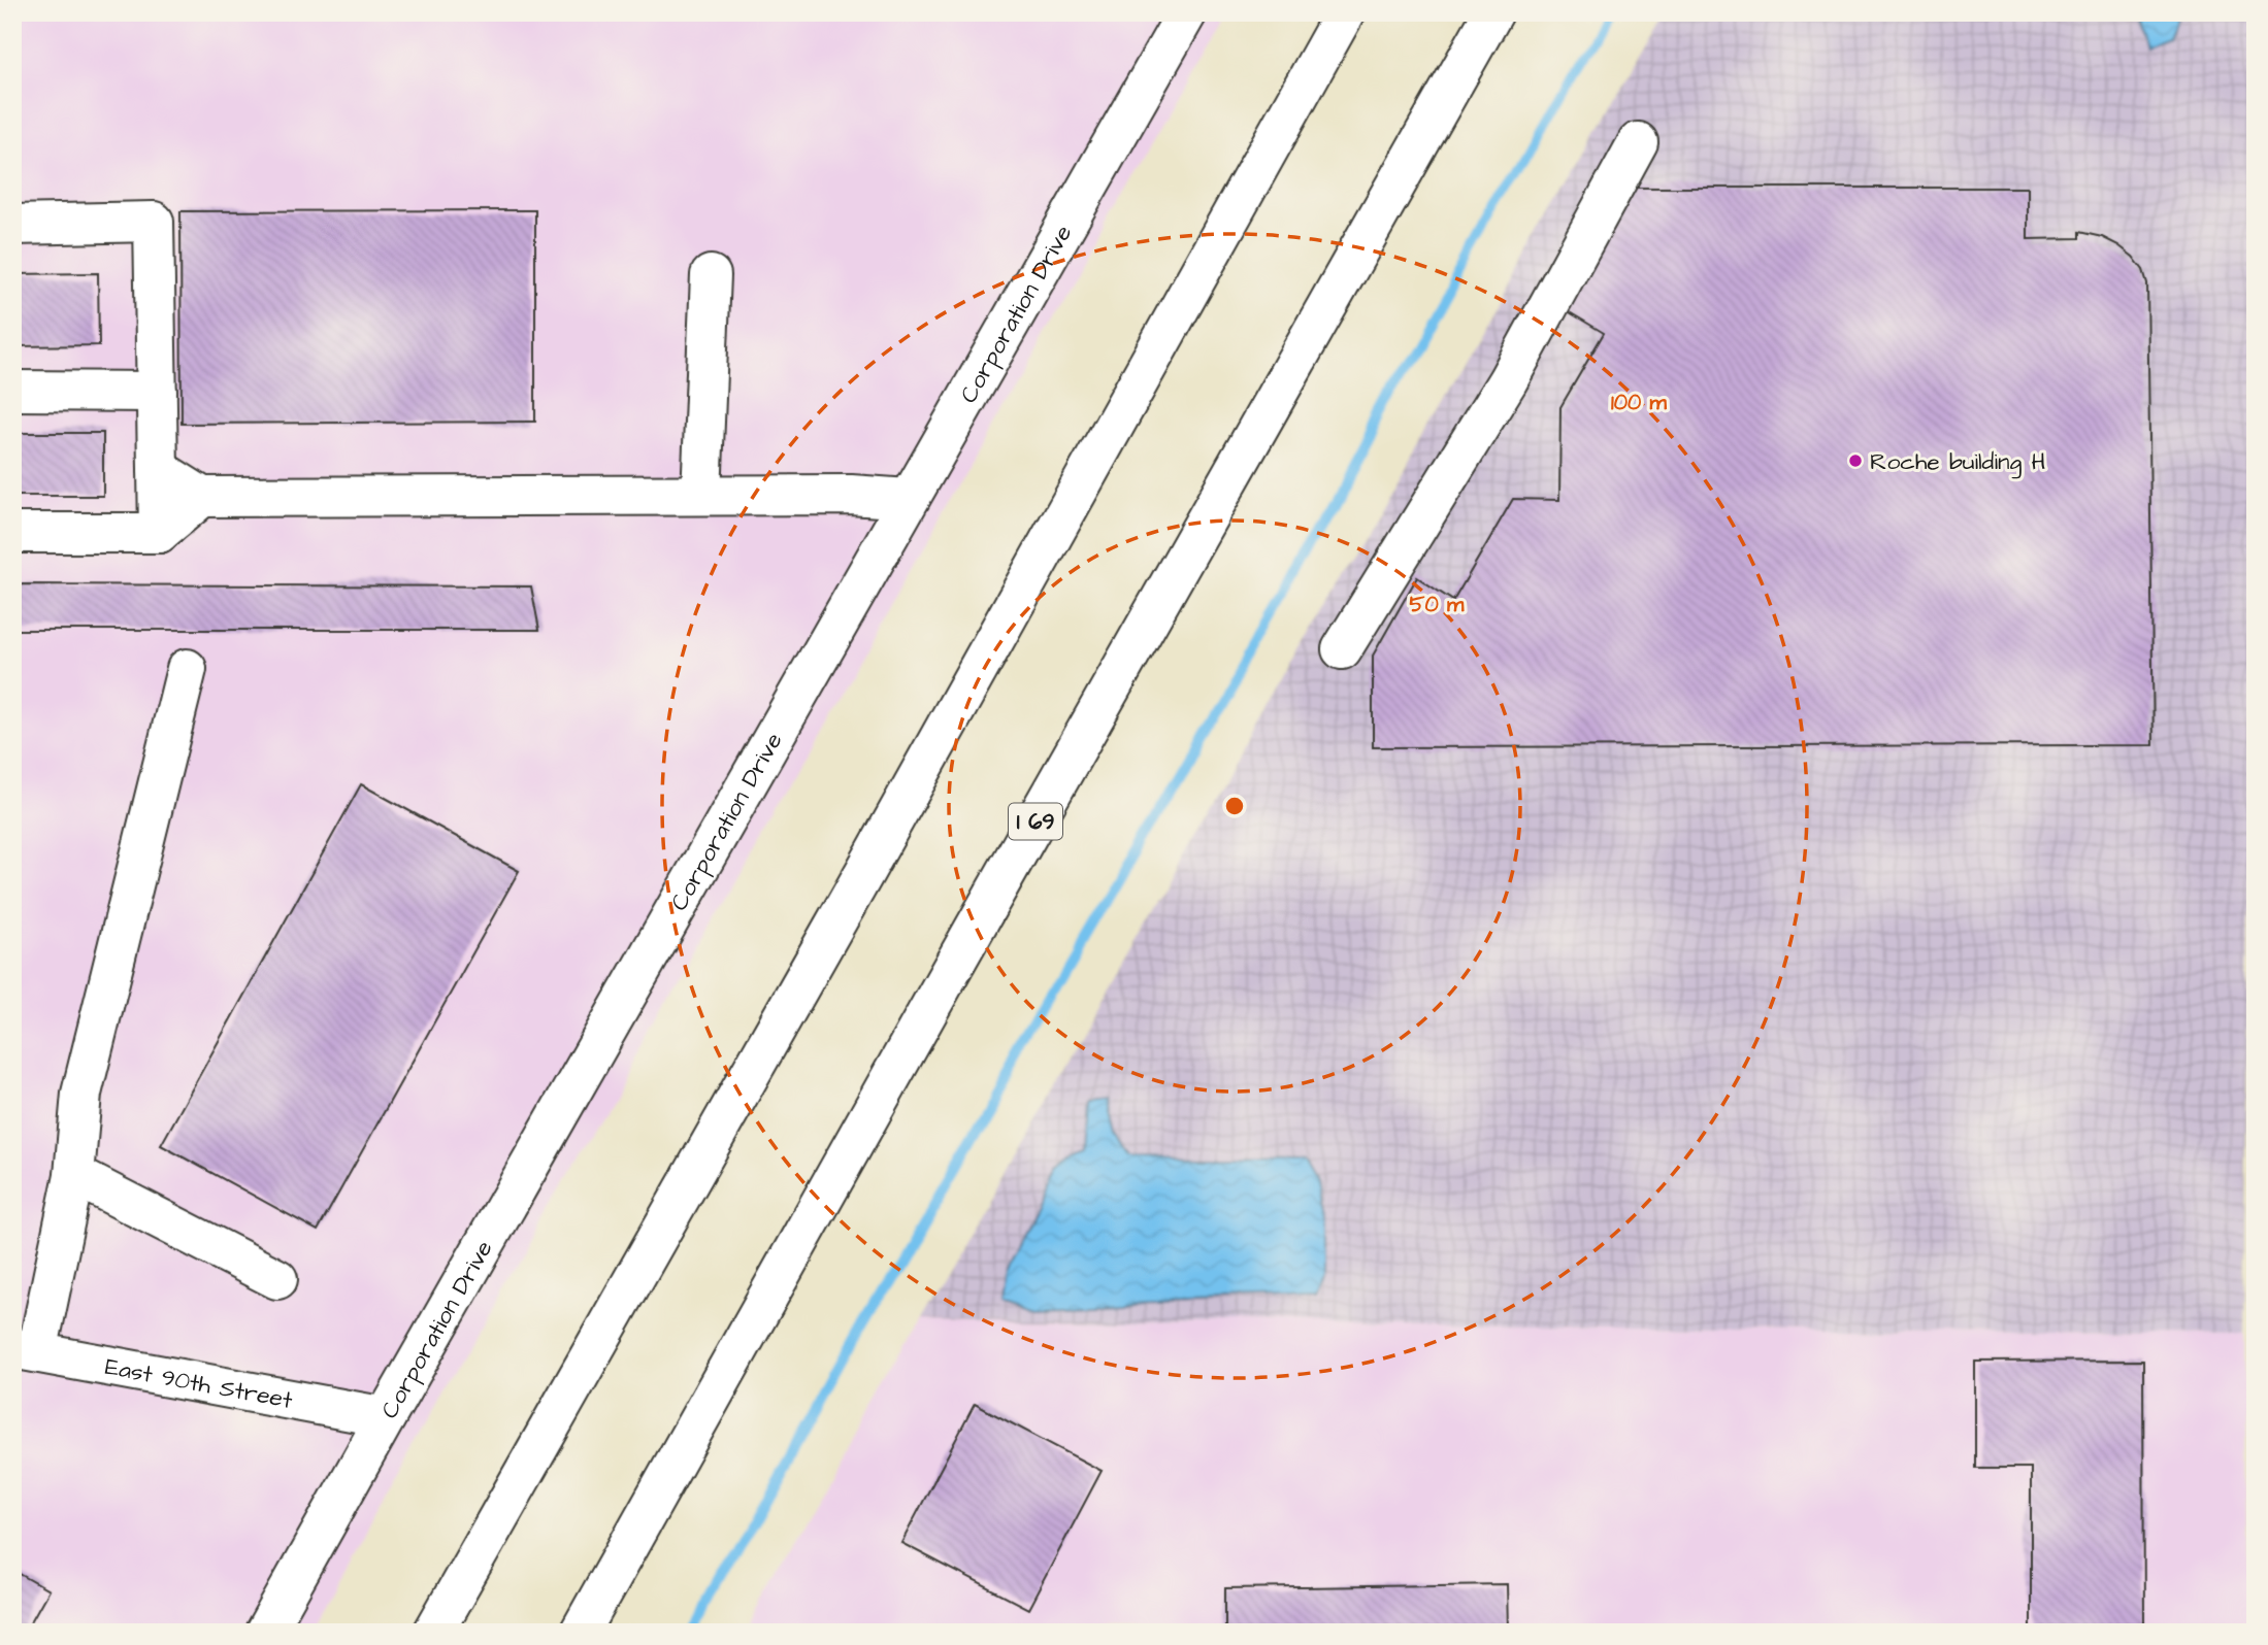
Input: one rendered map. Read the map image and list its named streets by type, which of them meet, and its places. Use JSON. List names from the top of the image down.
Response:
{
  "streets": {
    "main road": ["Corporation Drive", "I 69", "East 90th Street"]
  },
  "crossings": [
    ["Corporation Drive", "East 90th Street"]
  ],
  "places": ["Roche building H"],
  "rings": ["100 m", "50 m"]
}
